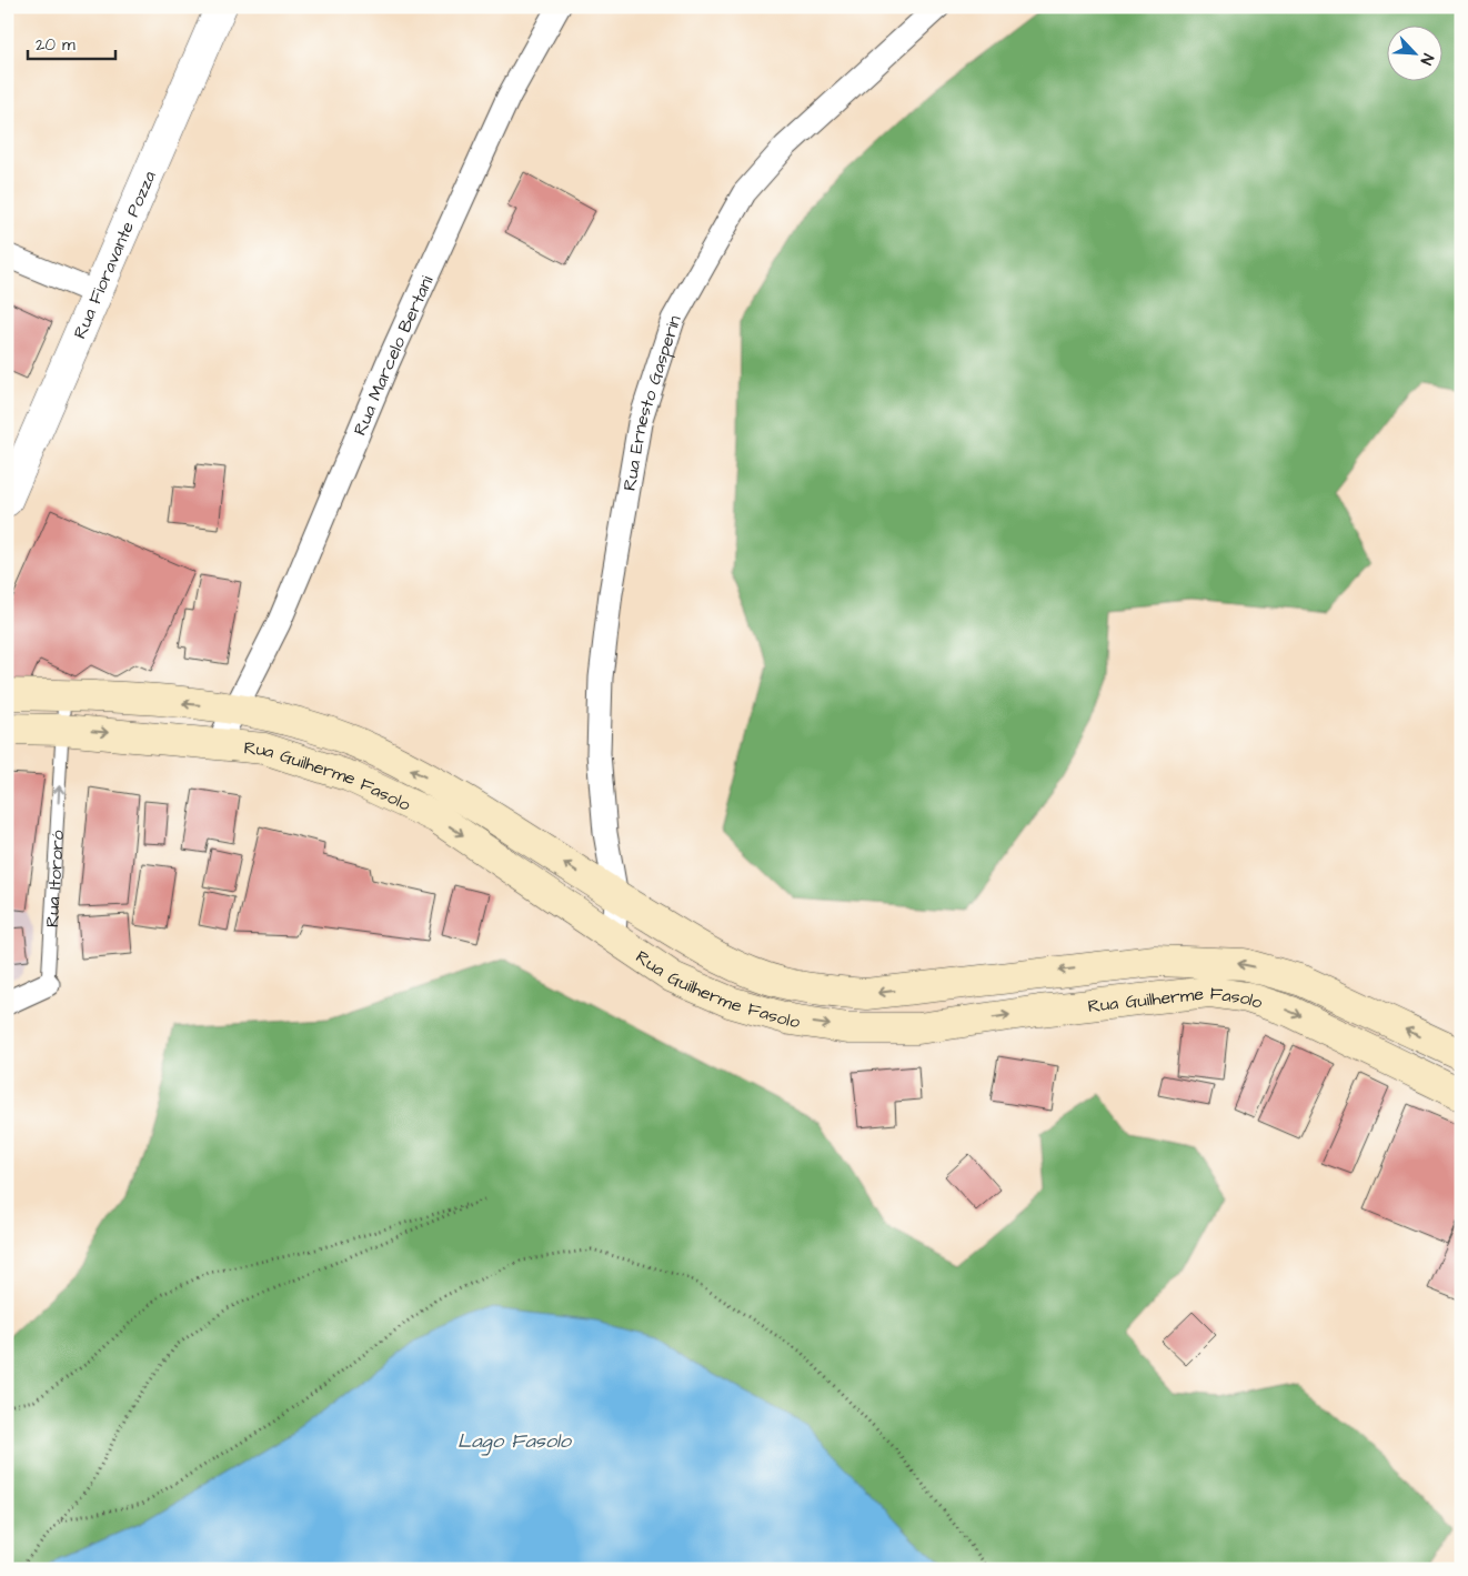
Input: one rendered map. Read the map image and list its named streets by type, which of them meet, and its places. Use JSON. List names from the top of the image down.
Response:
{
  "streets": {
    "main road": ["Rua Guilherme Fasolo"],
    "street": [
      "Rua Fioravante Pozza",
      "Rua Marcelo Bertani",
      "Rua Ernesto Gasperin",
      "Rua Itororó"
    ]
  },
  "crossings": [
    ["Rua Marcelo Bertani", "Rua Guilherme Fasolo"],
    ["Rua Ernesto Gasperin", "Rua Guilherme Fasolo"],
    ["Rua Guilherme Fasolo", "Rua Itororó"]
  ],
  "one_way": ["Rua Itororó"],
  "water": ["Lago Fasolo"],
  "scale_bar": "20 m",
  "north": "bottom right"
}
